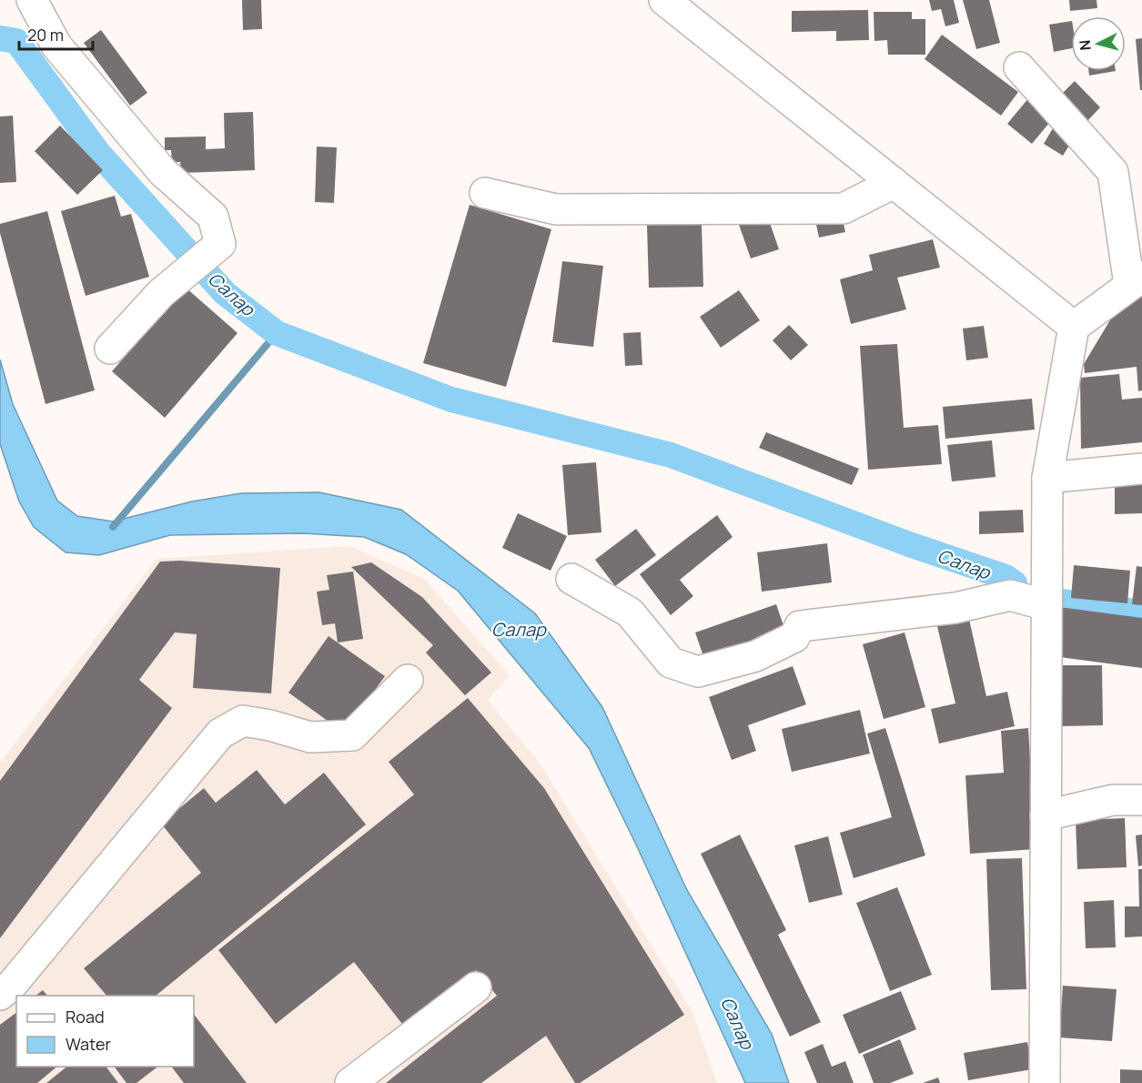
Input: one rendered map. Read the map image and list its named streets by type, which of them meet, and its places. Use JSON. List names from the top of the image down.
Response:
{
  "water": ["Салар"],
  "legend": ["Road", "Water"],
  "scale_bar": "20 m",
  "north": "left"
}
